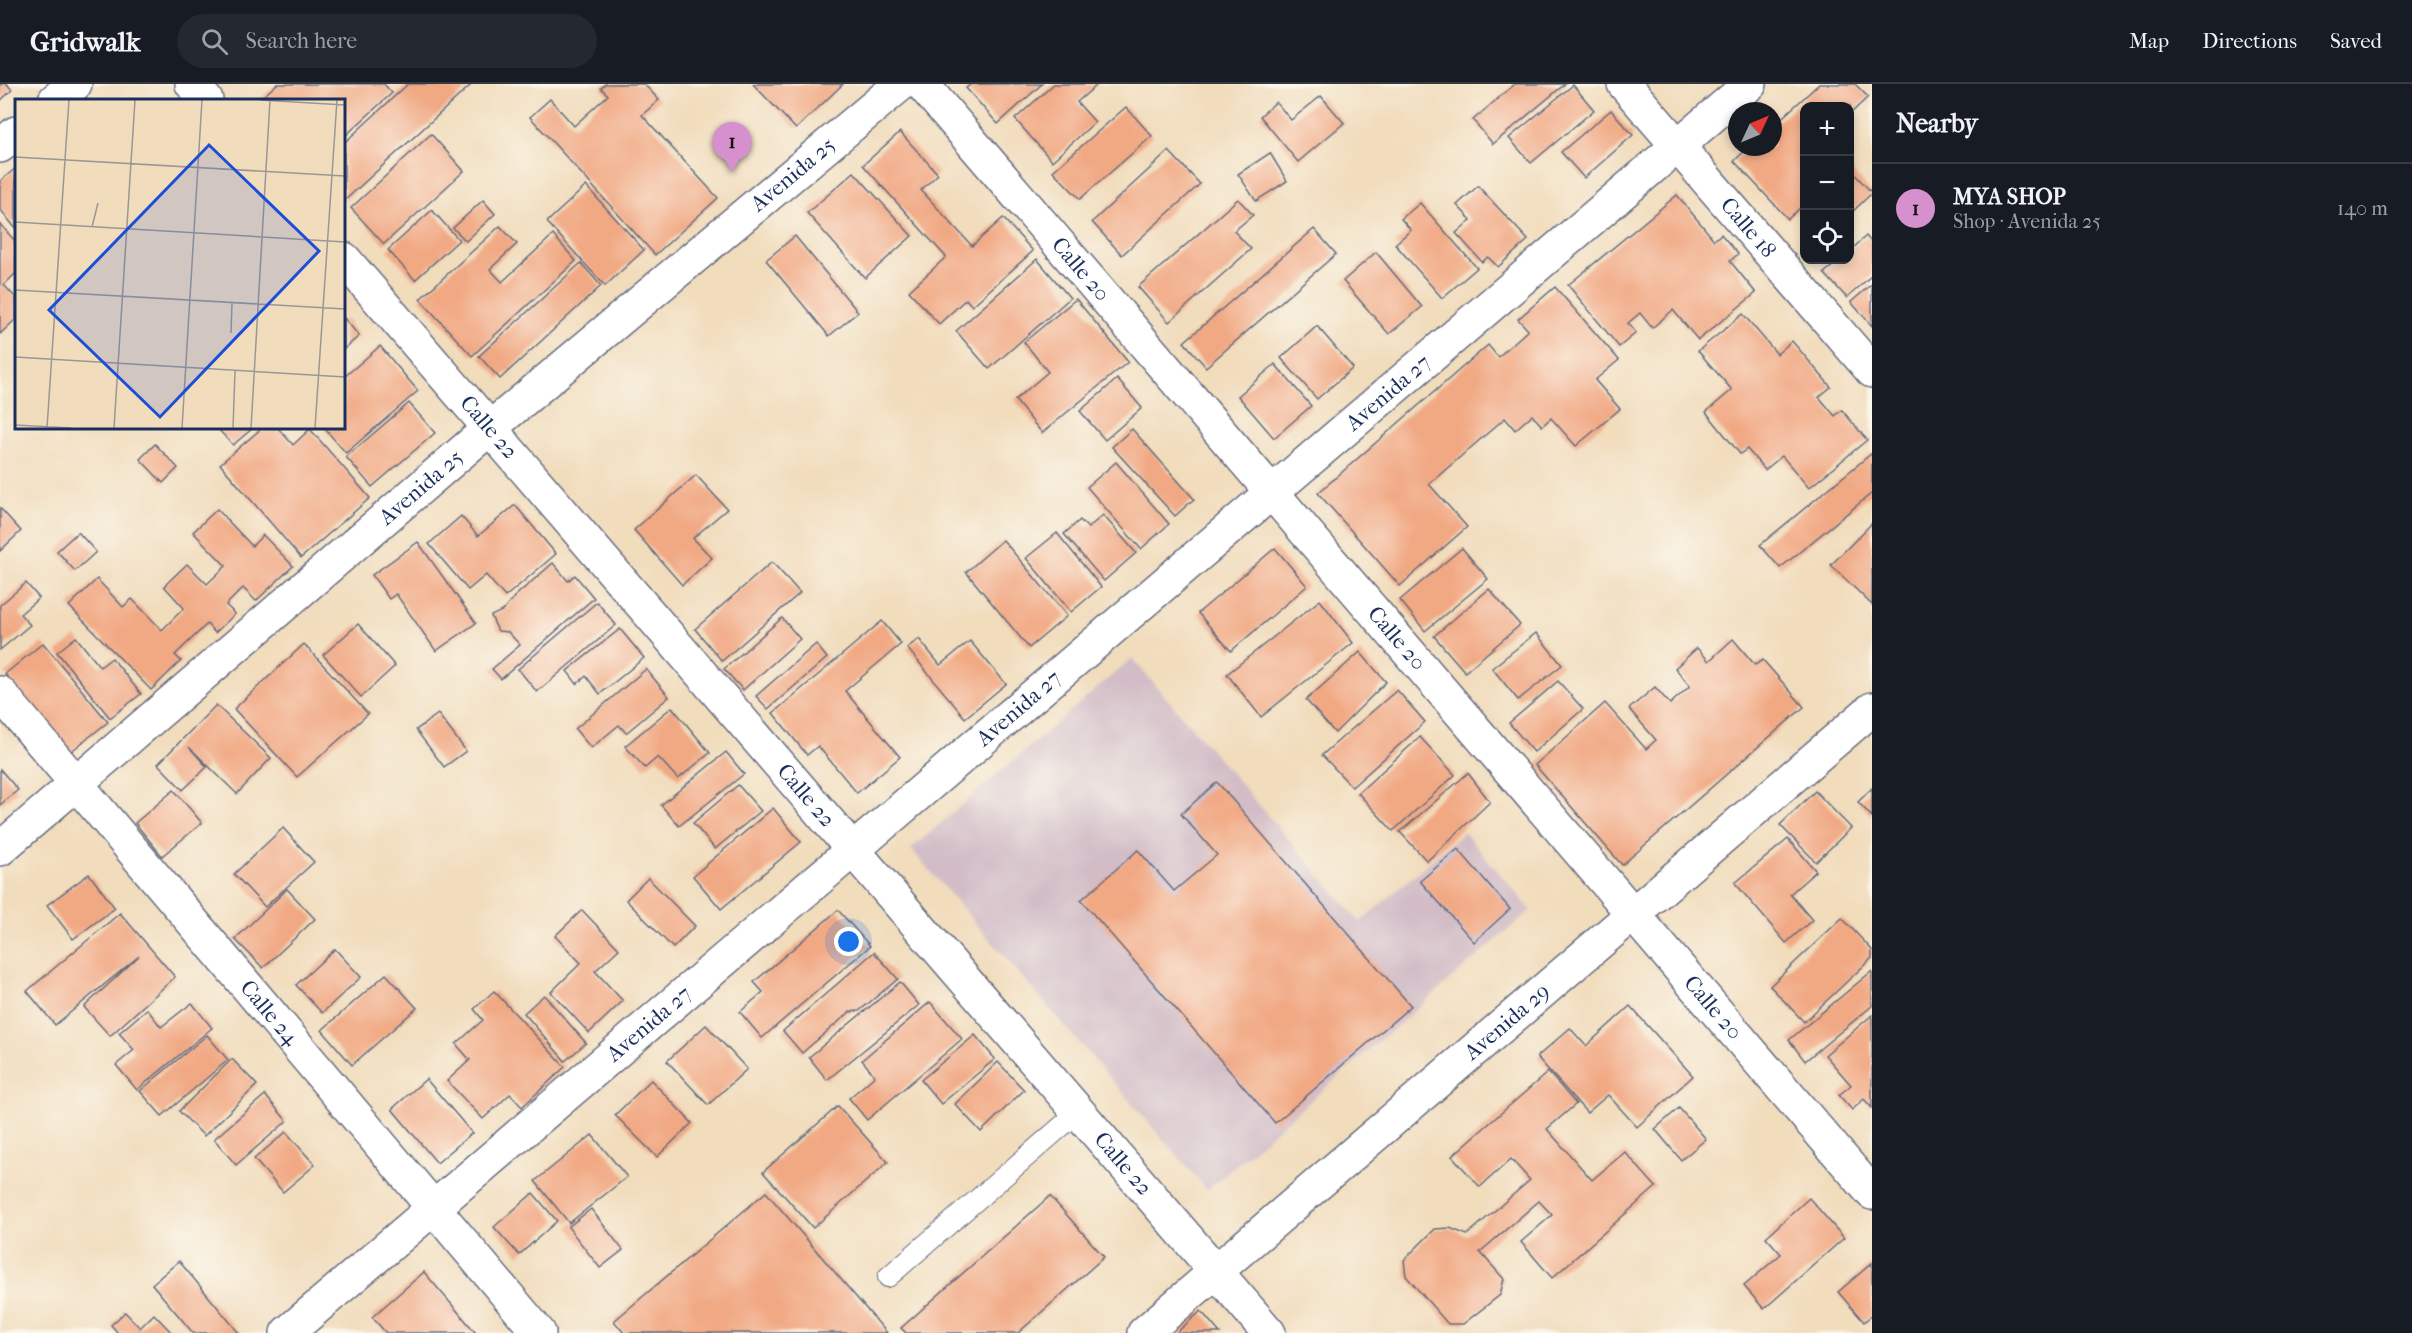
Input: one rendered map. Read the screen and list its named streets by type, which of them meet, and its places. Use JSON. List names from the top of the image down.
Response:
{
  "streets": {
    "street": [
      "Avenida 25",
      "Calle 18",
      "Calle 20",
      "Avenida 27",
      "Calle 22",
      "Calle 24",
      "Avenida 29"
    ]
  },
  "crossings": [
    ["Avenida 25", "Calle 22"],
    ["Avenida 25", "Calle 24"],
    ["Calle 18", "Avenida 27"],
    ["Calle 20", "Avenida 27"],
    ["Calle 20", "Avenida 29"],
    ["Avenida 27", "Calle 22"],
    ["Avenida 27", "Calle 24"],
    ["Calle 22", "Avenida 29"]
  ],
  "north": "top right",
  "page": {
    "header": "Gridwalk",
    "search": "Search here",
    "nav": ["Map", "Directions", "Saved"],
    "heading": "Nearby",
    "map_buttons": ["+", "−"],
    "pins": "1",
    "list": [
      {
        "mark": "1",
        "name": "MYA SHOP",
        "note": "Shop · Avenida 25",
        "value": "140 m"
      }
    ]
  }
}
